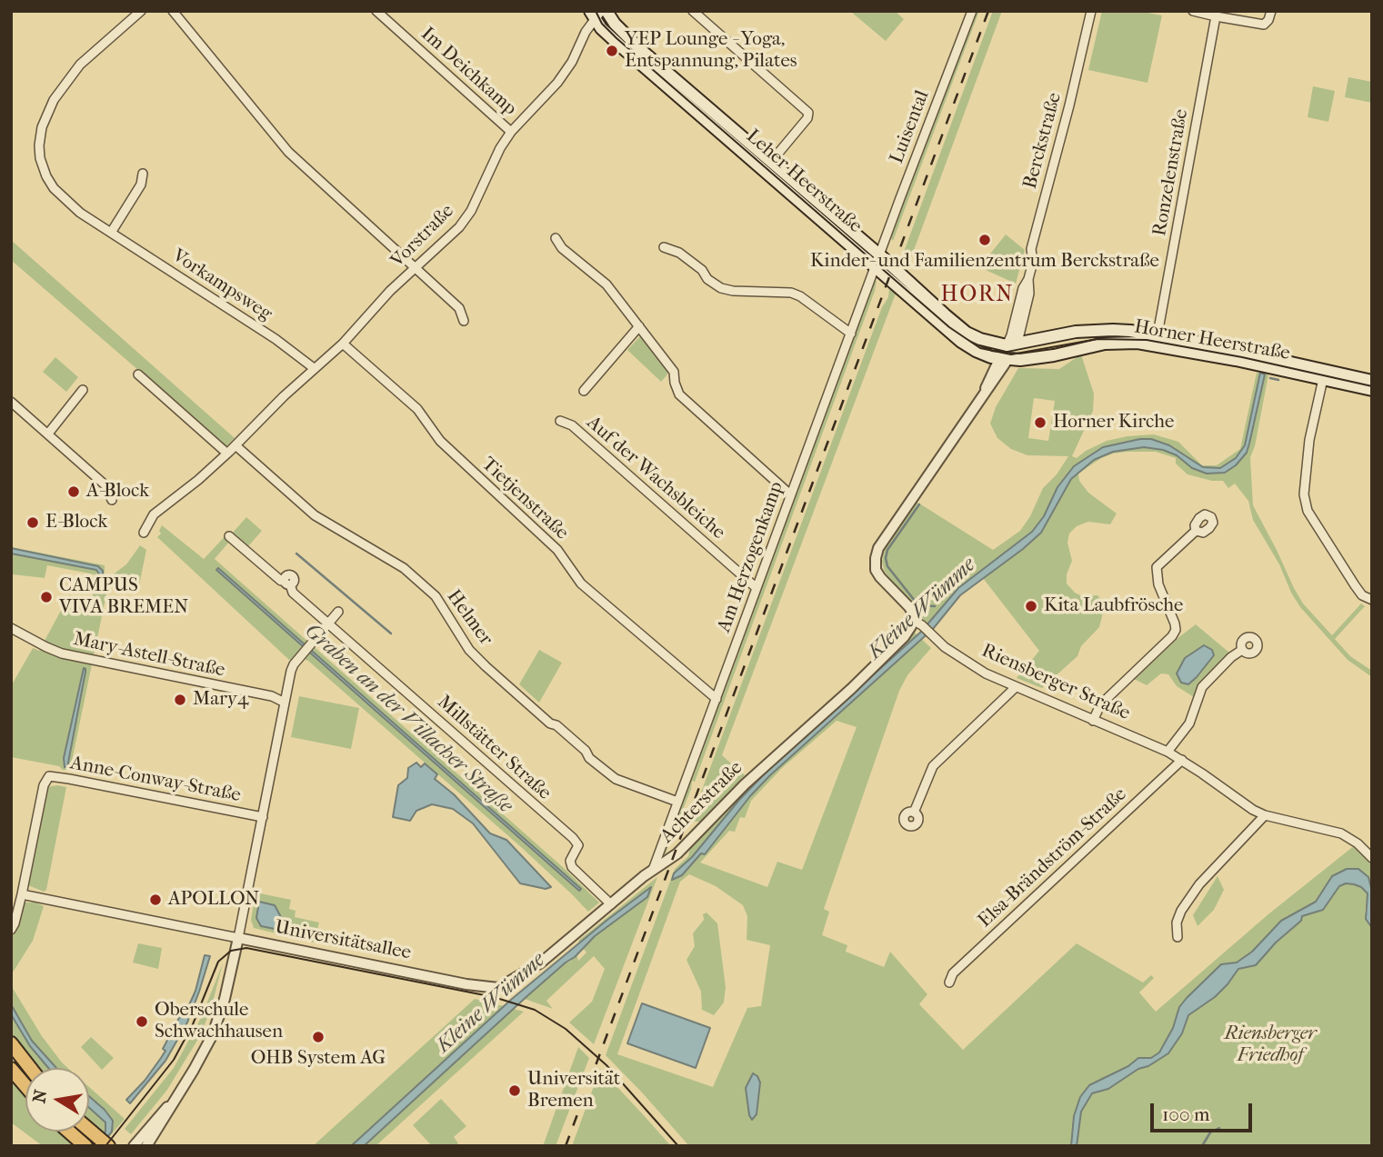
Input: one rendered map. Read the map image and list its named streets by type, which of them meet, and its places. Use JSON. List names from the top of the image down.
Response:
{
  "streets": {
    "main road": ["Leher Heerstraße", "Horner Heerstraße"],
    "street": [
      "Im Deichkamp",
      "Luisental",
      "Berckstraße",
      "Ronzelenstraße",
      "Vorstraße",
      "Vorkampsweg",
      "Auf der Wachsbleiche",
      "Tietjenstraße",
      "Am Herzogenkamp",
      "Helmer",
      "Mary-Astell-Straße",
      "Riensberger Straße",
      "Millstätter Straße",
      "Anne-Conway-Straße",
      "Achterstraße",
      "Elsa-Brändström-Straße",
      "Universitätsallee"
    ]
  },
  "crossings": [
    ["Im Deichkamp", "Vorstraße"],
    ["Luisental", "Leher Heerstraße"],
    ["Luisental", "Am Herzogenkamp"],
    ["Berckstraße", "Leher Heerstraße"],
    ["Berckstraße", "Horner Heerstraße"],
    ["Ronzelenstraße", "Horner Heerstraße"],
    ["Leher Heerstraße", "Vorstraße"],
    ["Leher Heerstraße", "Horner Heerstraße"],
    ["Leher Heerstraße", "Am Herzogenkamp"],
    ["Leher Heerstraße", "Riensberger Straße"],
    ["Vorstraße", "Vorkampsweg"],
    ["Vorstraße", "Tietjenstraße"],
    ["Vorstraße", "Helmer"],
    ["Horner Heerstraße", "Riensberger Straße"],
    ["Auf der Wachsbleiche", "Am Herzogenkamp"],
    ["Tietjenstraße", "Am Herzogenkamp"],
    ["Am Herzogenkamp", "Helmer"],
    ["Am Herzogenkamp", "Achterstraße"],
    ["Riensberger Straße", "Achterstraße"],
    ["Riensberger Straße", "Elsa-Brändström-Straße"],
    ["Millstätter Straße", "Achterstraße"],
    ["Achterstraße", "Universitätsallee"]
  ],
  "districts": ["HORN"],
  "water": ["Kleine Wümme", "Graben an der Villacher Straße"],
  "parks": ["Riensberger Friedhof"],
  "places": [
    "YEP Lounge - Yoga, Entspannung, Pilates",
    "Kinder- und Familienzentrum Berckstraße",
    "Horner Kirche",
    "A-Block",
    "E-Block",
    "CAMPUS VIVA BREMEN",
    "Kita Laubfrösche",
    "Mary4",
    "APOLLON",
    "Oberschule Schwachhausen",
    "OHB System AG",
    "Universität Bremen"
  ],
  "scale_bar": "100 m",
  "north": "left"
}
